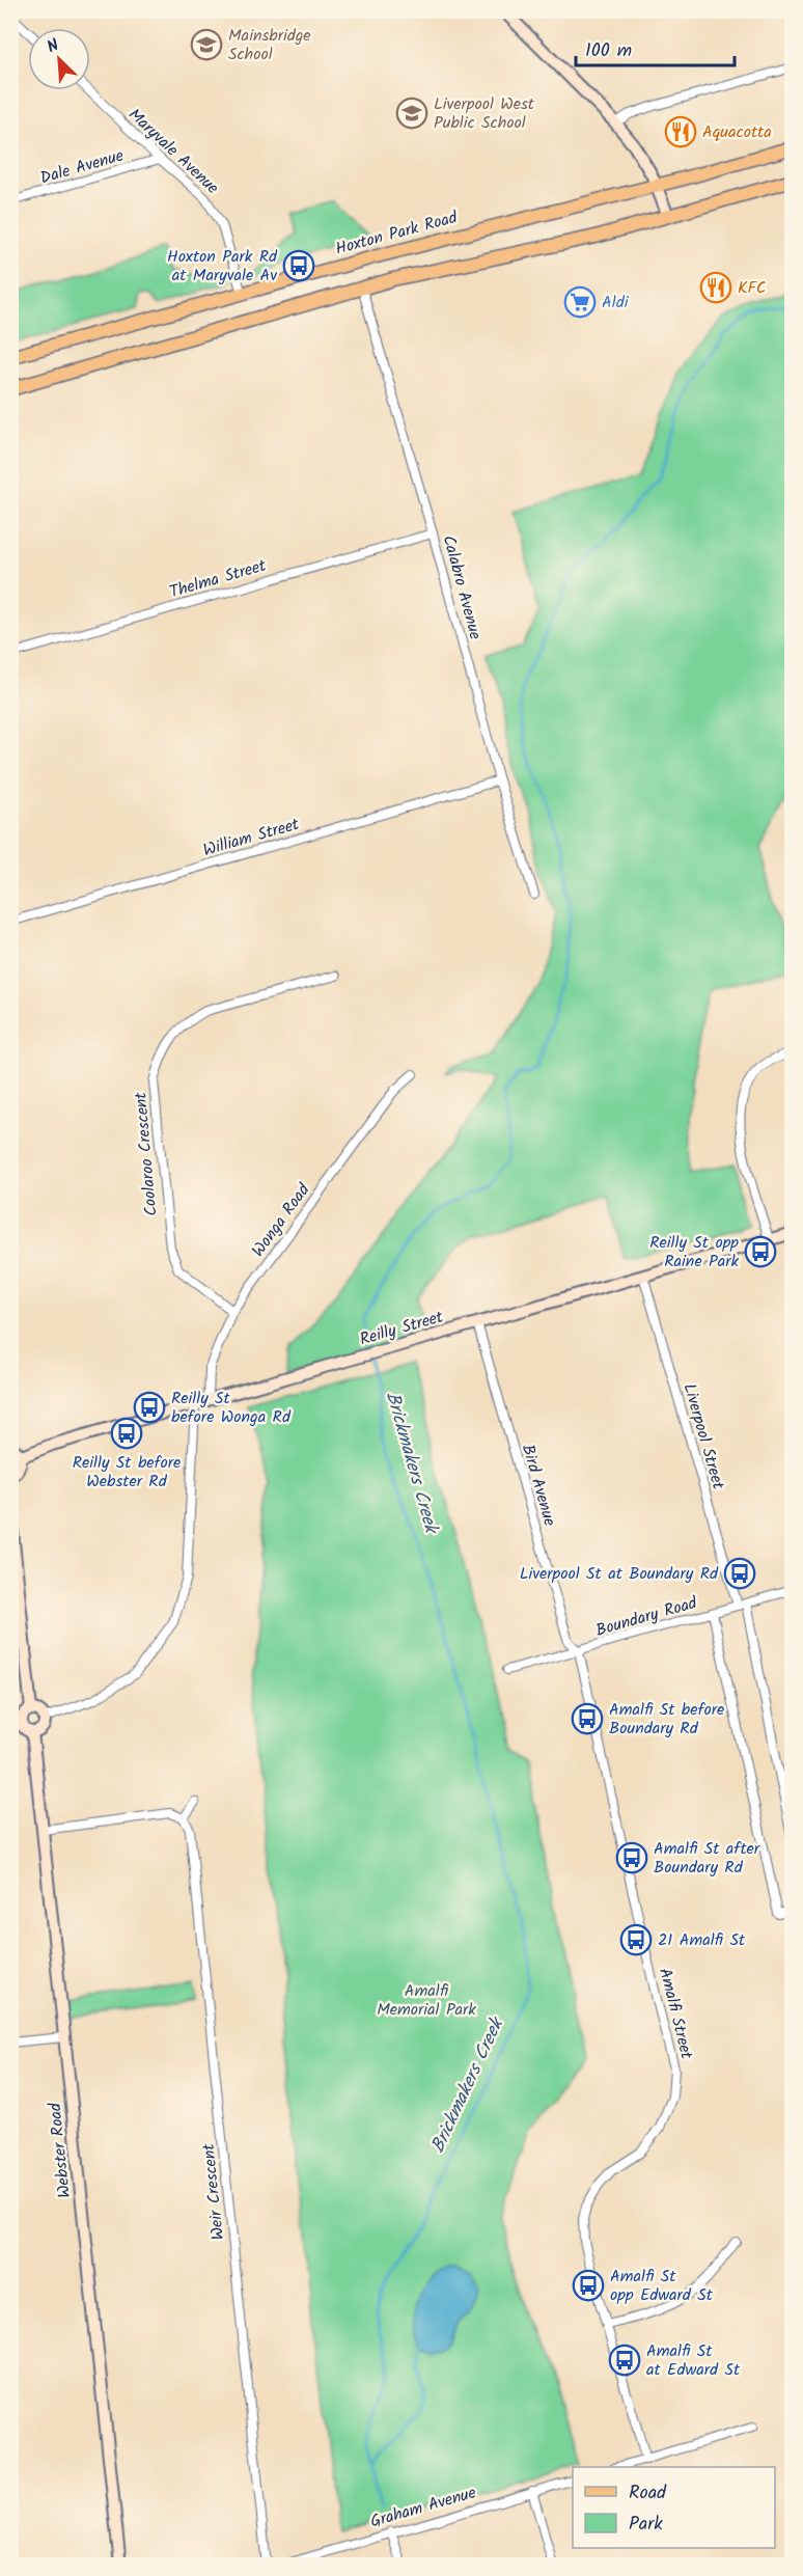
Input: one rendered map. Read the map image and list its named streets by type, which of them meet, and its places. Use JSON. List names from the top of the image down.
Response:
{
  "streets": {
    "main road": ["Hoxton Park Road", "Reilly Street", "Webster Road"],
    "street": [
      "Maryvale Avenue",
      "Dale Avenue",
      "Thelma Street",
      "Calabro Avenue",
      "William Street",
      "Coolaroo Crescent",
      "Wonga Road",
      "Liverpool Street",
      "Bird Avenue",
      "Boundary Road",
      "Amalfi Street",
      "Weir Crescent",
      "Graham Avenue"
    ]
  },
  "crossings": [
    ["Maryvale Avenue", "Dale Avenue"],
    ["Maryvale Avenue", "Hoxton Park Road"],
    ["Thelma Street", "Calabro Avenue"],
    ["Calabro Avenue", "William Street"],
    ["Coolaroo Crescent", "Wonga Road"],
    ["Wonga Road", "Reilly Street"],
    ["Reilly Street", "Liverpool Street"],
    ["Reilly Street", "Bird Avenue"],
    ["Liverpool Street", "Boundary Road"],
    ["Bird Avenue", "Boundary Road"],
    ["Bird Avenue", "Amalfi Street"],
    ["Boundary Road", "Amalfi Street"]
  ],
  "water": ["Brickmakers Creek"],
  "parks": ["Amalfi Memorial Park"],
  "places": {
    "school or university": ["Mainsbridge School", "Liverpool West Public School"],
    "restaurant": ["Aquacotta", "KFC"],
    "bus stop": [
      "Hoxton Park Rd at Maryvale Av",
      "Reilly St opp Raine Park",
      "Reilly St before Wonga Rd",
      "Reilly St before Webster Rd",
      "Liverpool St at Boundary Rd",
      "Amalfi St before Boundary Rd",
      "Amalfi St after Boundary Rd",
      "21 Amalfi St",
      "Amalfi St opp Edward St",
      "Amalfi St at Edward St"
    ],
    "supermarket": ["Aldi"]
  },
  "legend": ["Road", "Park"],
  "scale_bar": "100 m",
  "north": "top left"
}
